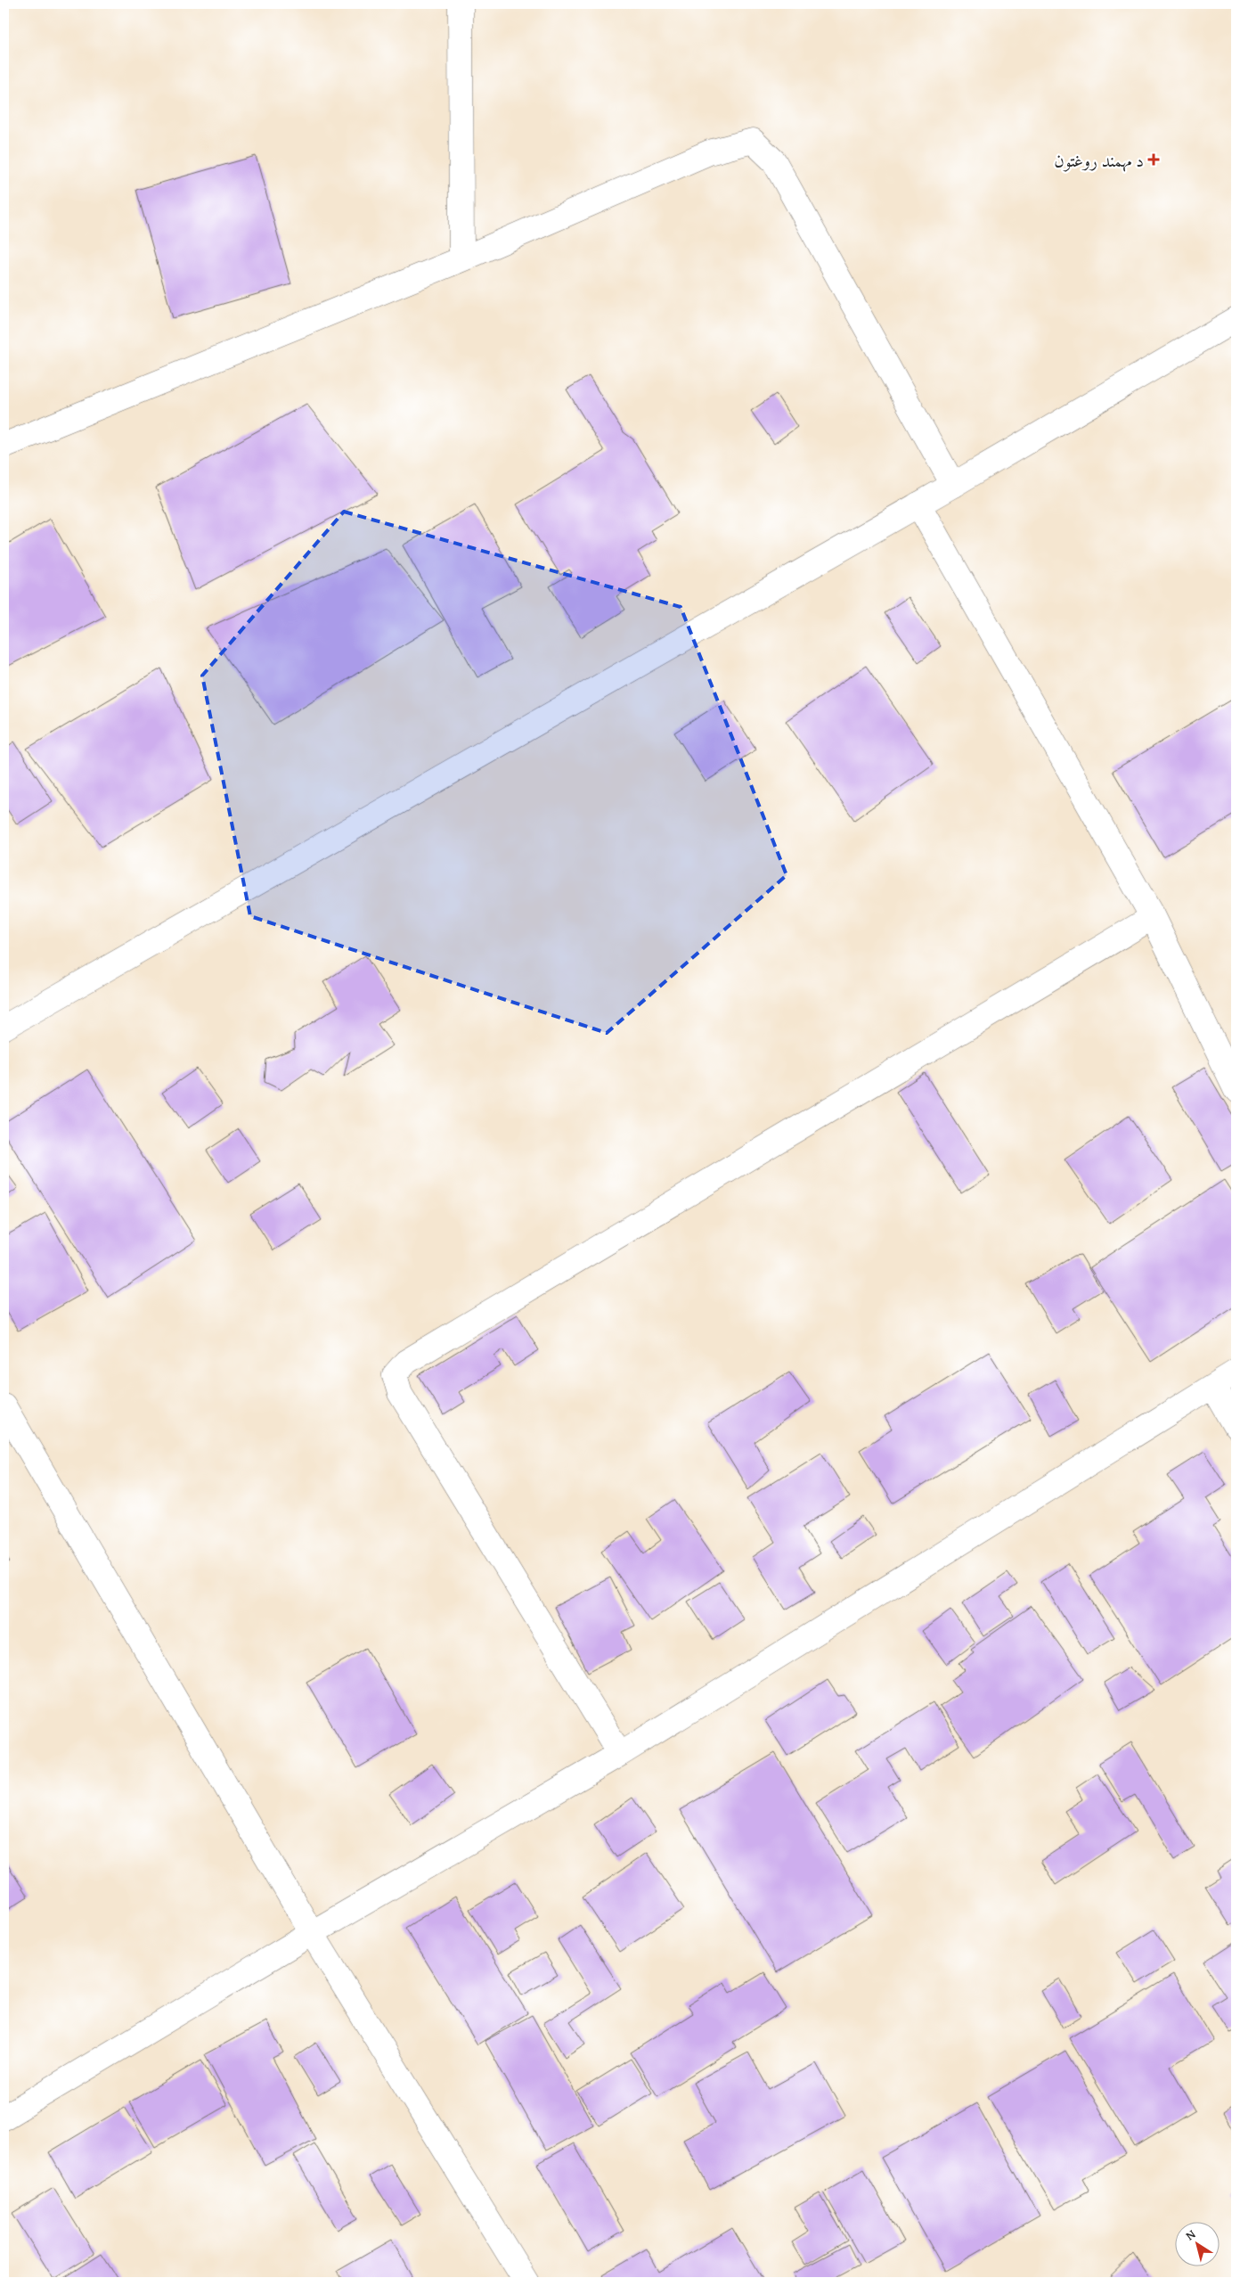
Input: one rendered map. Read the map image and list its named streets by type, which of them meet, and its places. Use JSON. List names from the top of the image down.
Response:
{
  "places": {
    "health": ["د مهمند روغتون"]
  },
  "north": "top left"
}
